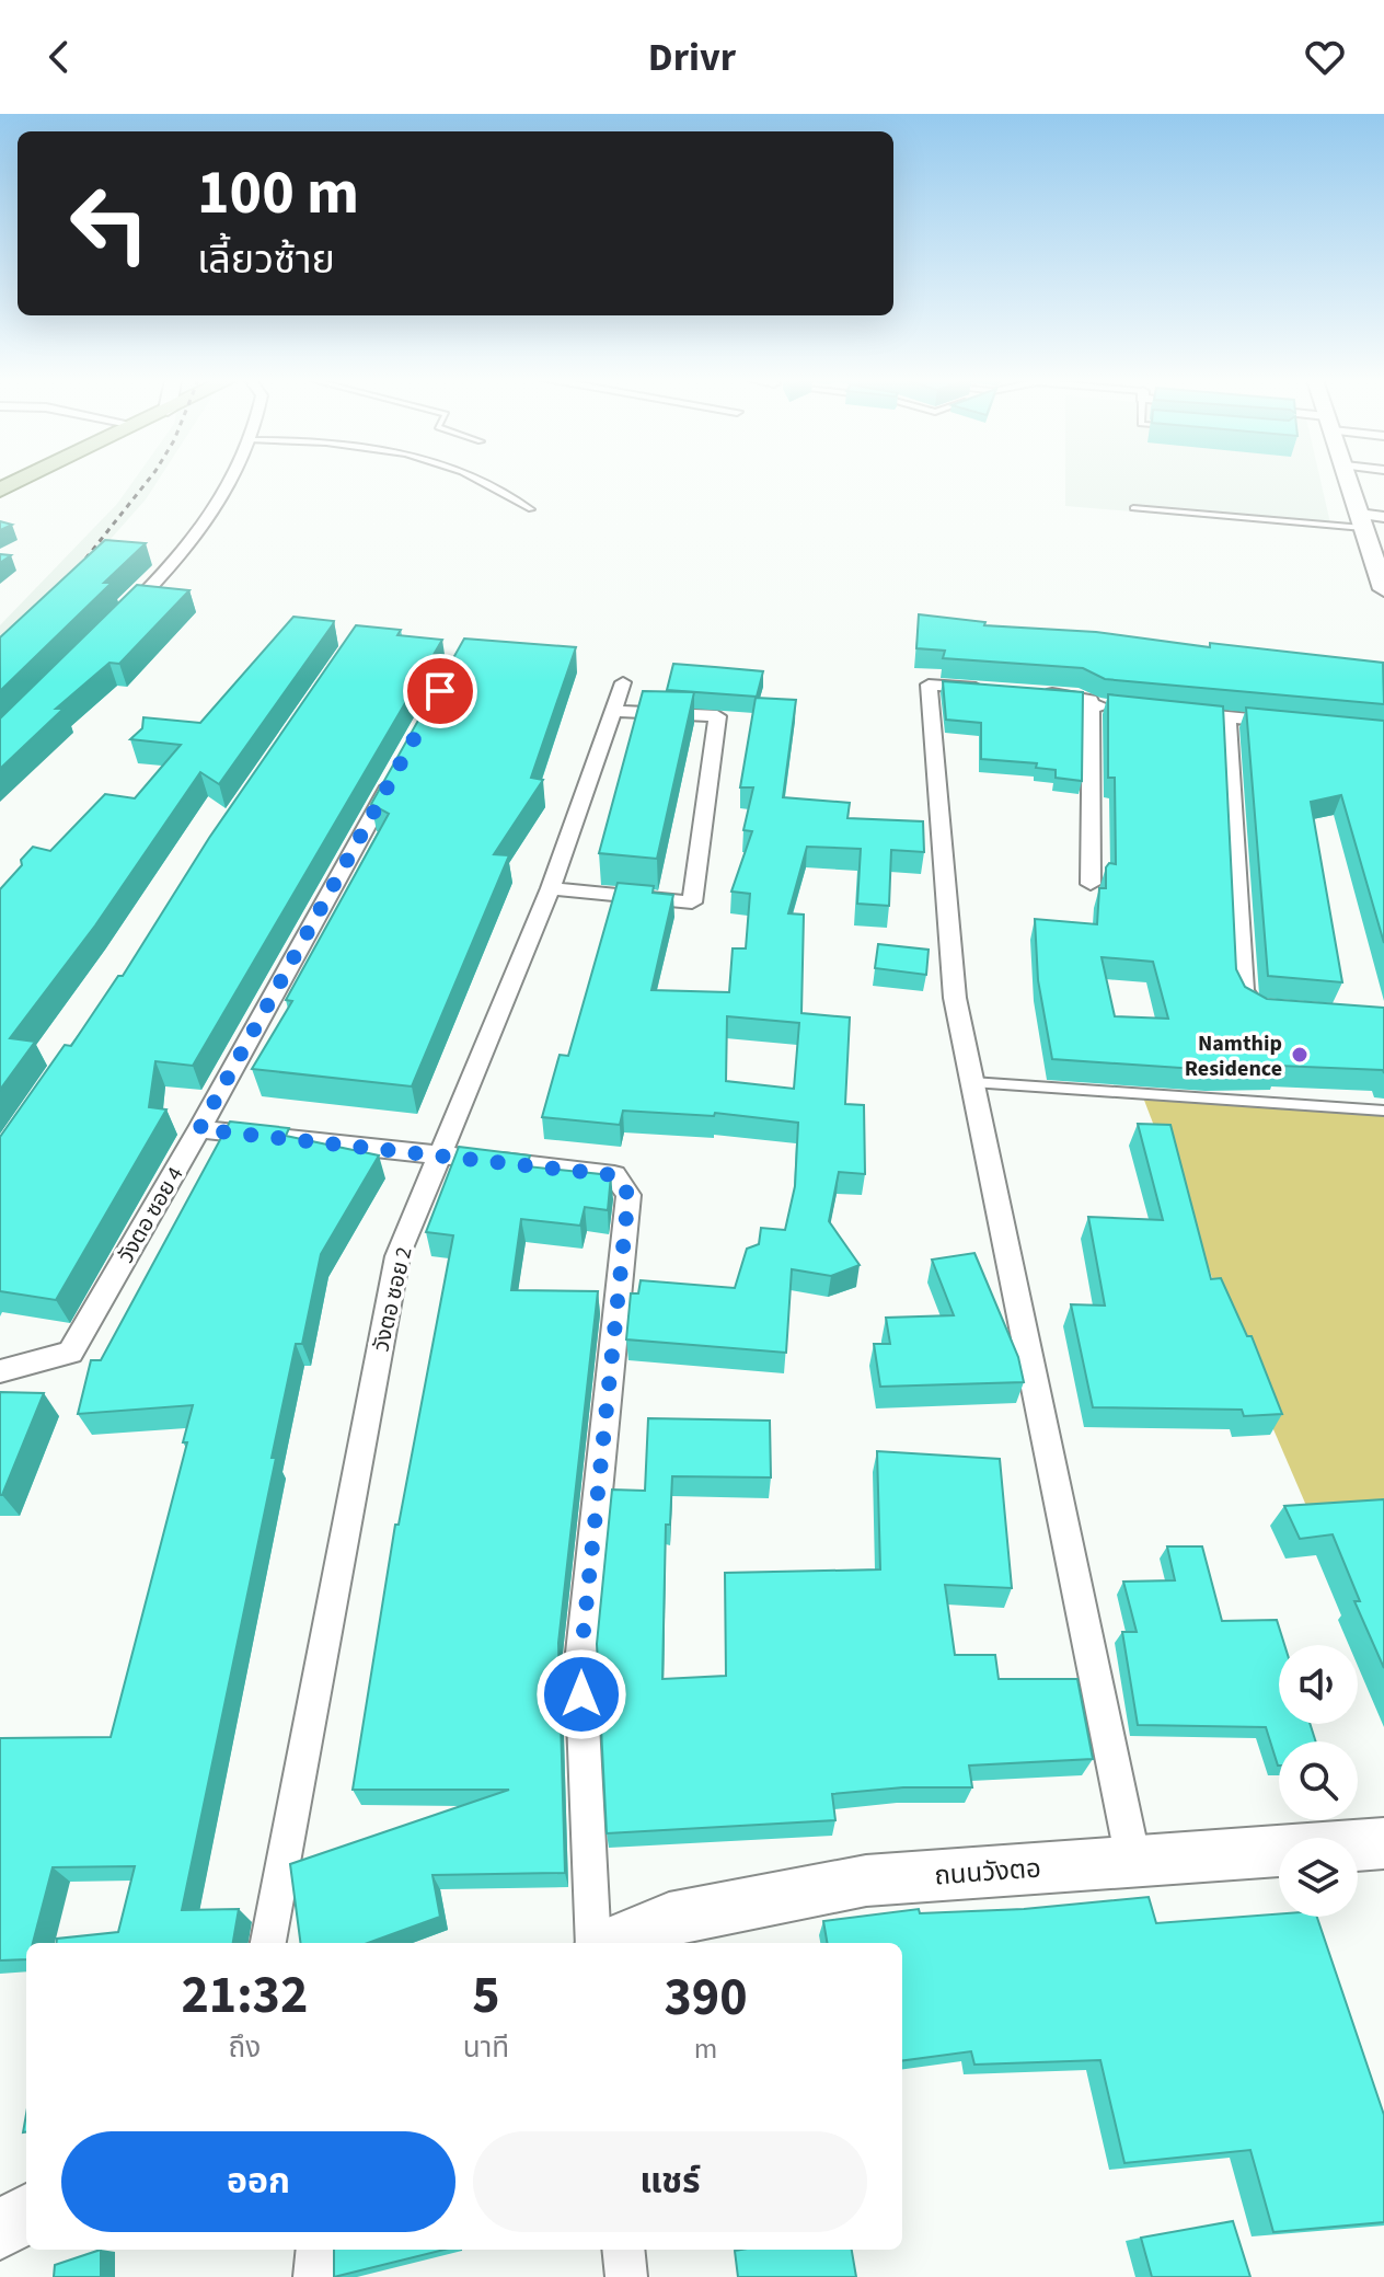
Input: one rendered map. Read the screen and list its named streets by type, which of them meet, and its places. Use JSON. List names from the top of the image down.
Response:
{
  "streets": {
    "street": ["วังตอ ซอย 4", "วังตอ ซอย 2", "ถนนวังตอ"]
  },
  "places": ["Namthip Residence"],
  "page": {
    "header": "Drivr",
    "turn": ["100 m", "เลี้ยวซ้าย"],
    "eta": [
      "21:32",
      "ถึง",
      "5",
      "นาที",
      "390",
      "m"
    ],
    "buttons": ["ออก", "แชร์"]
  }
}
